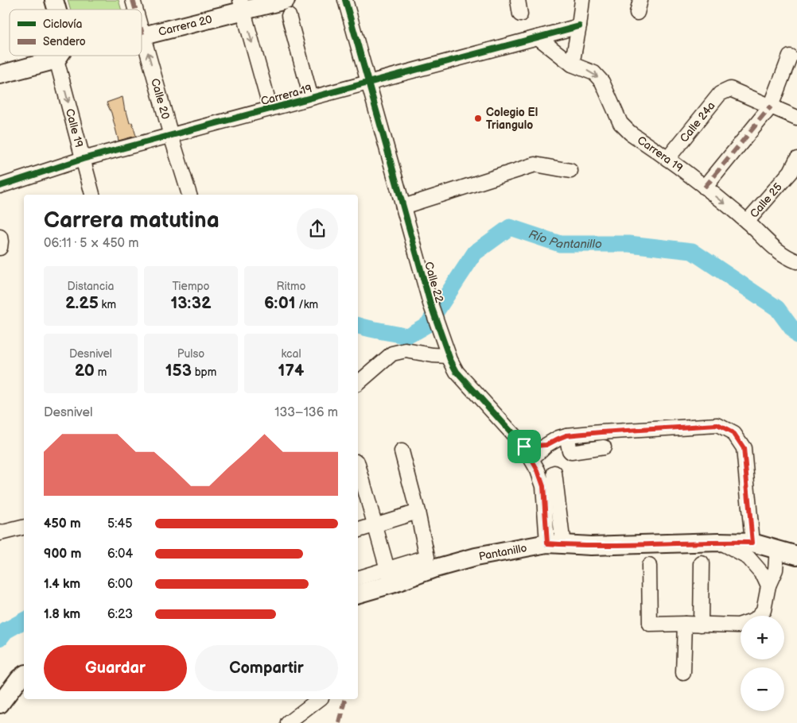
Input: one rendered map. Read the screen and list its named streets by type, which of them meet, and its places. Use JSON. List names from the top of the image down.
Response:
{
  "streets": {
    "main road": ["Carrera 20", "Pantanillo"],
    "street": [
      "Carrera 19",
      "Calle 20",
      "Calle 24a",
      "Calle 19",
      "Calle 25",
      "Calle 22"
    ]
  },
  "crossings": [
    ["Carrera 20", "Calle 20"],
    ["Carrera 19", "Calle 20"],
    ["Carrera 19", "Calle 24a"],
    ["Carrera 19", "Calle 19"],
    ["Carrera 19", "Calle 25"],
    ["Carrera 19", "Calle 22"],
    ["Calle 22", "Pantanillo"]
  ],
  "one_way": ["Calle 19"],
  "water": ["Río Pantanillo"],
  "places": ["Colegio El Triangulo"],
  "legend": ["Ciclovía", "Sendero"],
  "page": {
    "heading": ["Carrera matutina", "06:11 · 5 × 450 m"],
    "stats": [
      ["Distancia", "2.25 km"],
      ["Tiempo", "13:32"],
      ["Ritmo", "6:01 /km"],
      ["Desnivel", "20 m"],
      ["Pulso", "153 bpm"],
      ["kcal", "174"]
    ],
    "chart": ["Desnivel", "133–136 m"],
    "list": [
      {
        "name": "450 m",
        "note": "5:45"
      },
      {
        "name": "900 m",
        "note": "6:04"
      },
      {
        "name": "1.4 km",
        "note": "6:00"
      },
      {
        "name": "1.8 km",
        "note": "6:23"
      }
    ],
    "map_buttons": ["+", "−"],
    "buttons": ["Guardar", "Compartir"]
  }
}
